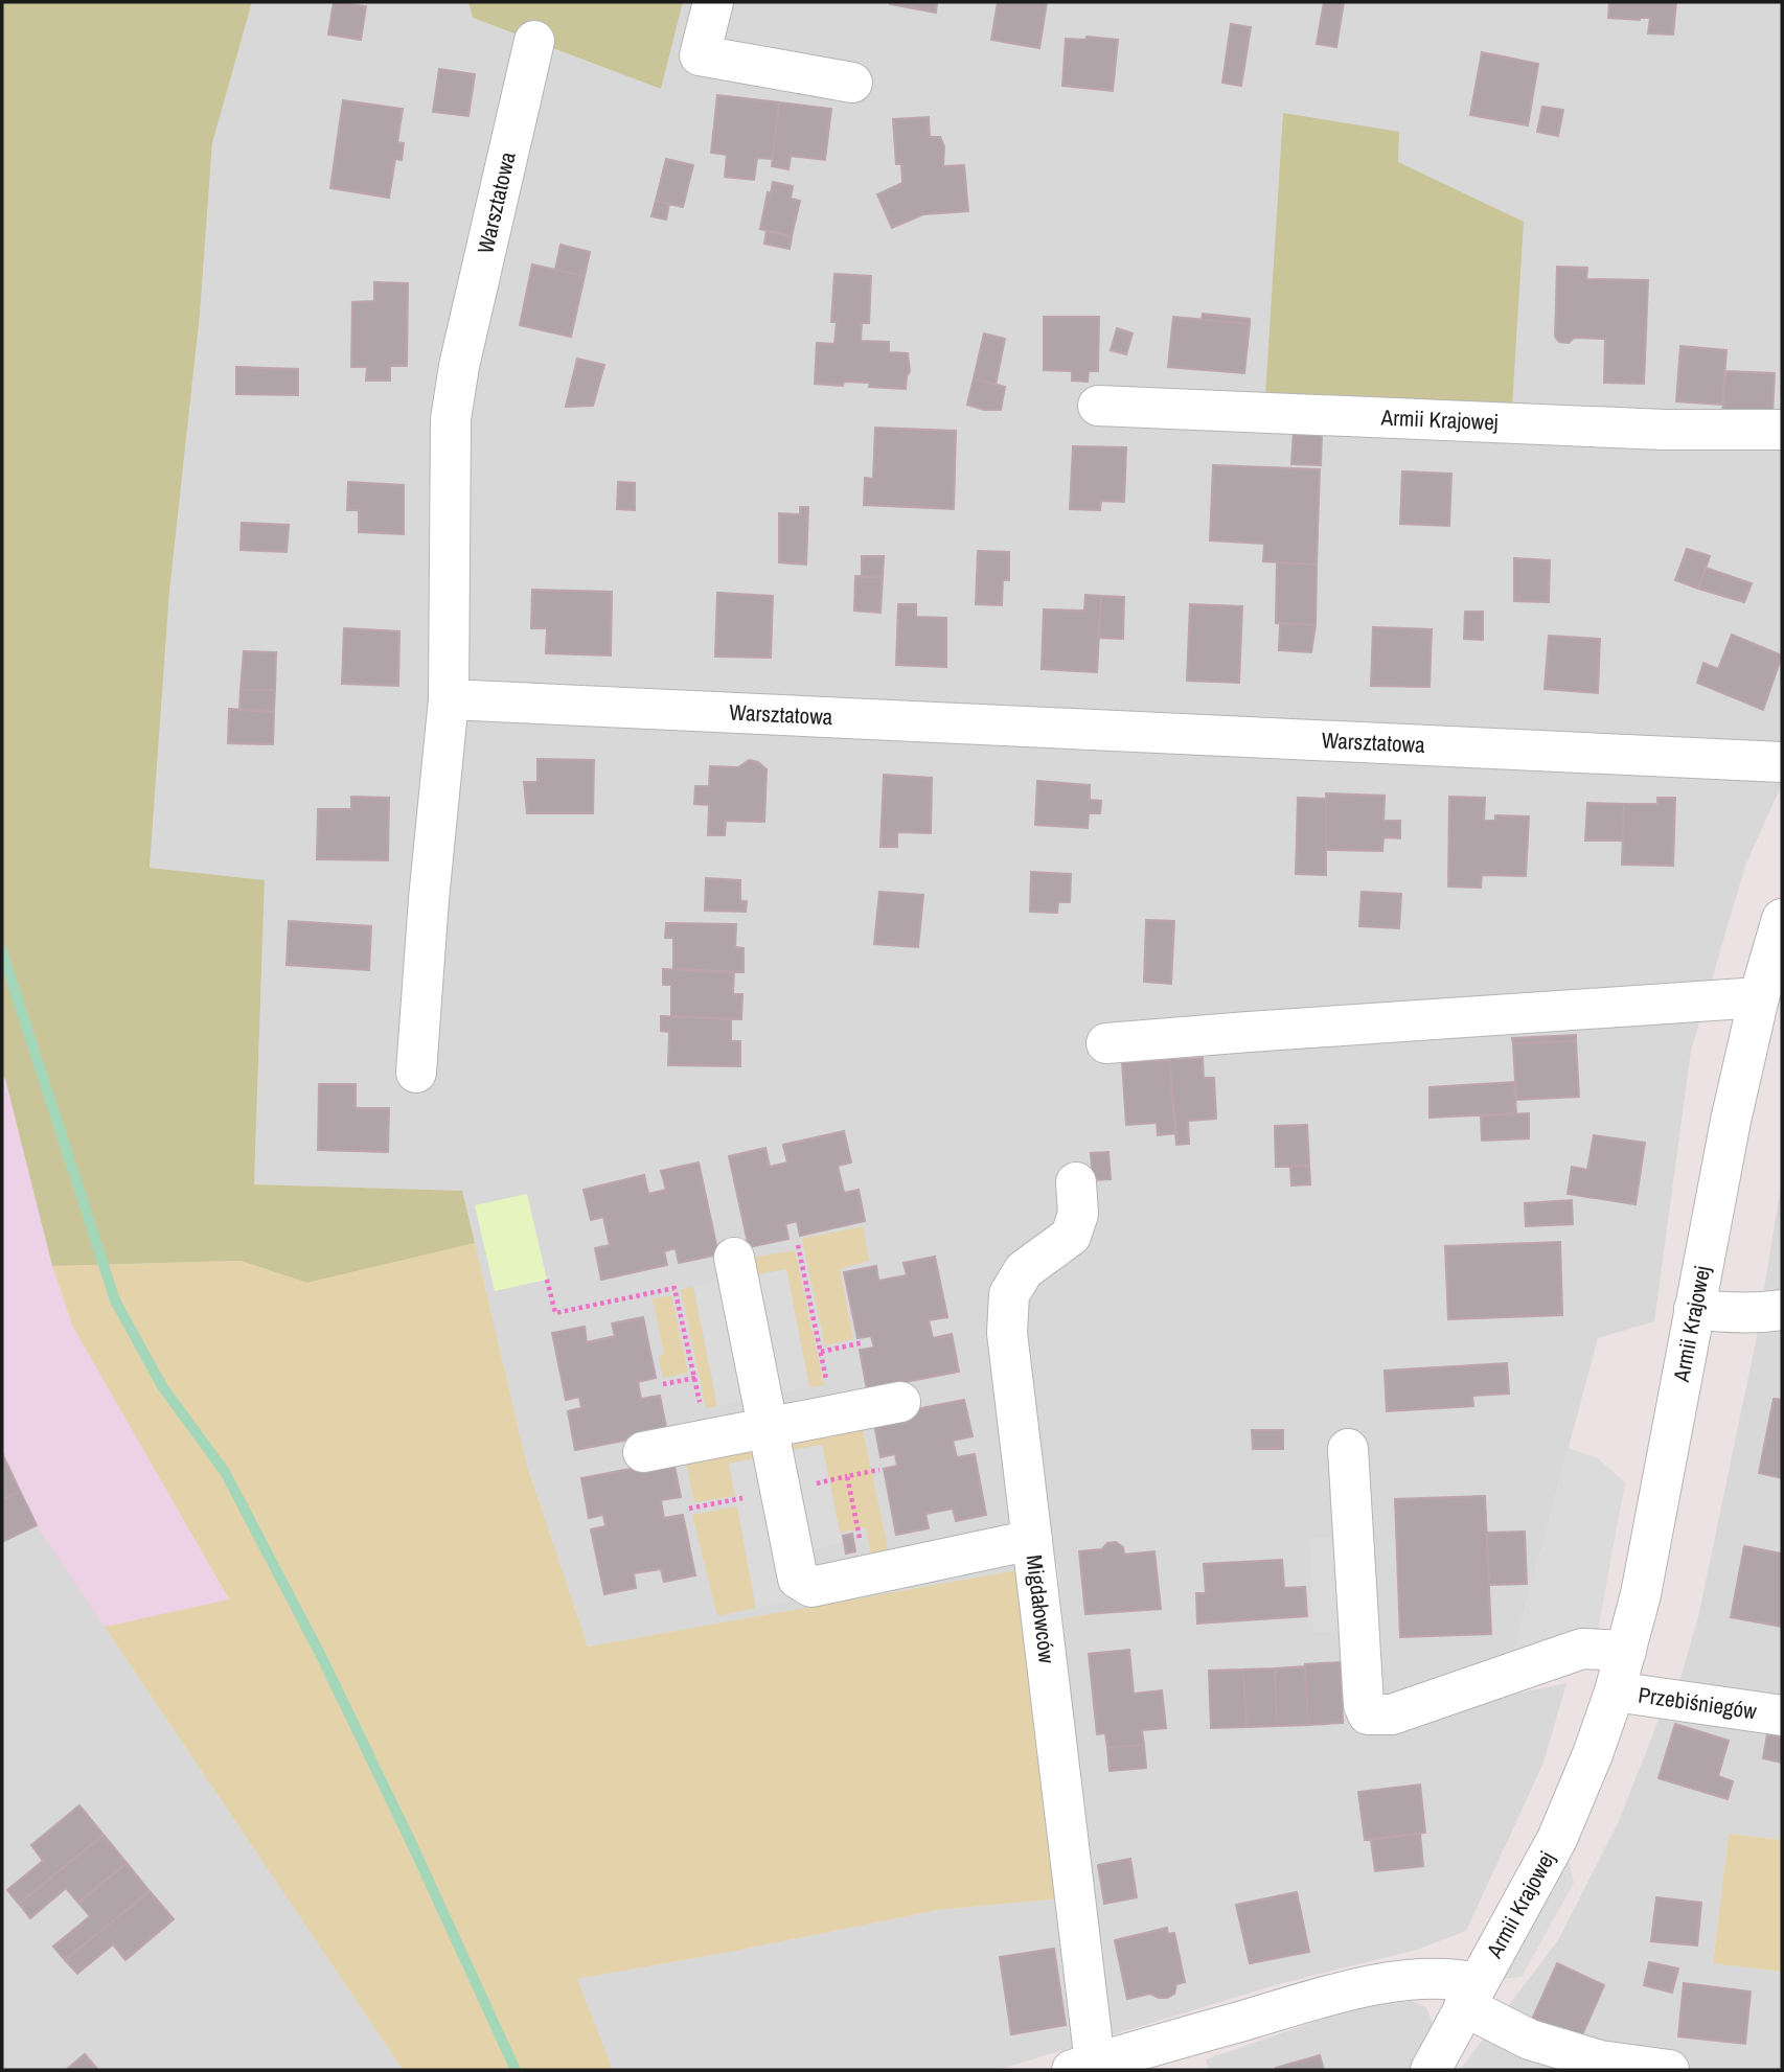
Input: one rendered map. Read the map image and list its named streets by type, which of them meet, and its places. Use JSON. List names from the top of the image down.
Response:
{
  "streets": {
    "street": [
      "Warsztatowa",
      "Armii Krajowej",
      "Migdałowców",
      "Przebiśniegów"
    ]
  },
  "crossings": [
    ["Armii Krajowej", "Migdałowców"],
    ["Armii Krajowej", "Przebiśniegów"]
  ]
}
